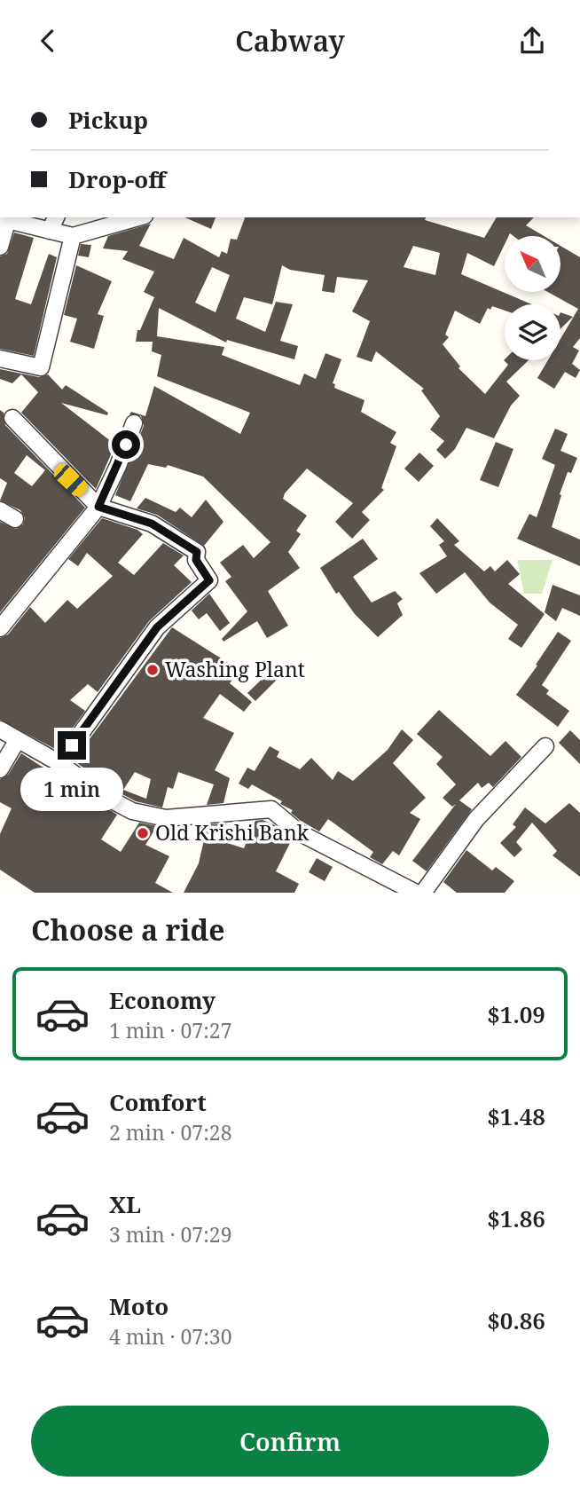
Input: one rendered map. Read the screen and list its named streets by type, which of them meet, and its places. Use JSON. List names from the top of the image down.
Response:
{
  "places": ["Washing Plant", "Old Krishi Bank"],
  "north": "top left",
  "page": {
    "header": "Cabway",
    "banner": ["Pickup", "Drop-off"],
    "bubble": "1 min",
    "heading": "Choose a ride",
    "list": [
      {
        "name": "Economy",
        "note": "1 min · 07:27",
        "value": "$1.09"
      },
      {
        "name": "Comfort",
        "note": "2 min · 07:28",
        "value": "$1.48"
      },
      {
        "name": "XL",
        "note": "3 min · 07:29",
        "value": "$1.86"
      },
      {
        "name": "Moto",
        "note": "4 min · 07:30",
        "value": "$0.86"
      }
    ],
    "buttons": "Confirm"
  }
}
